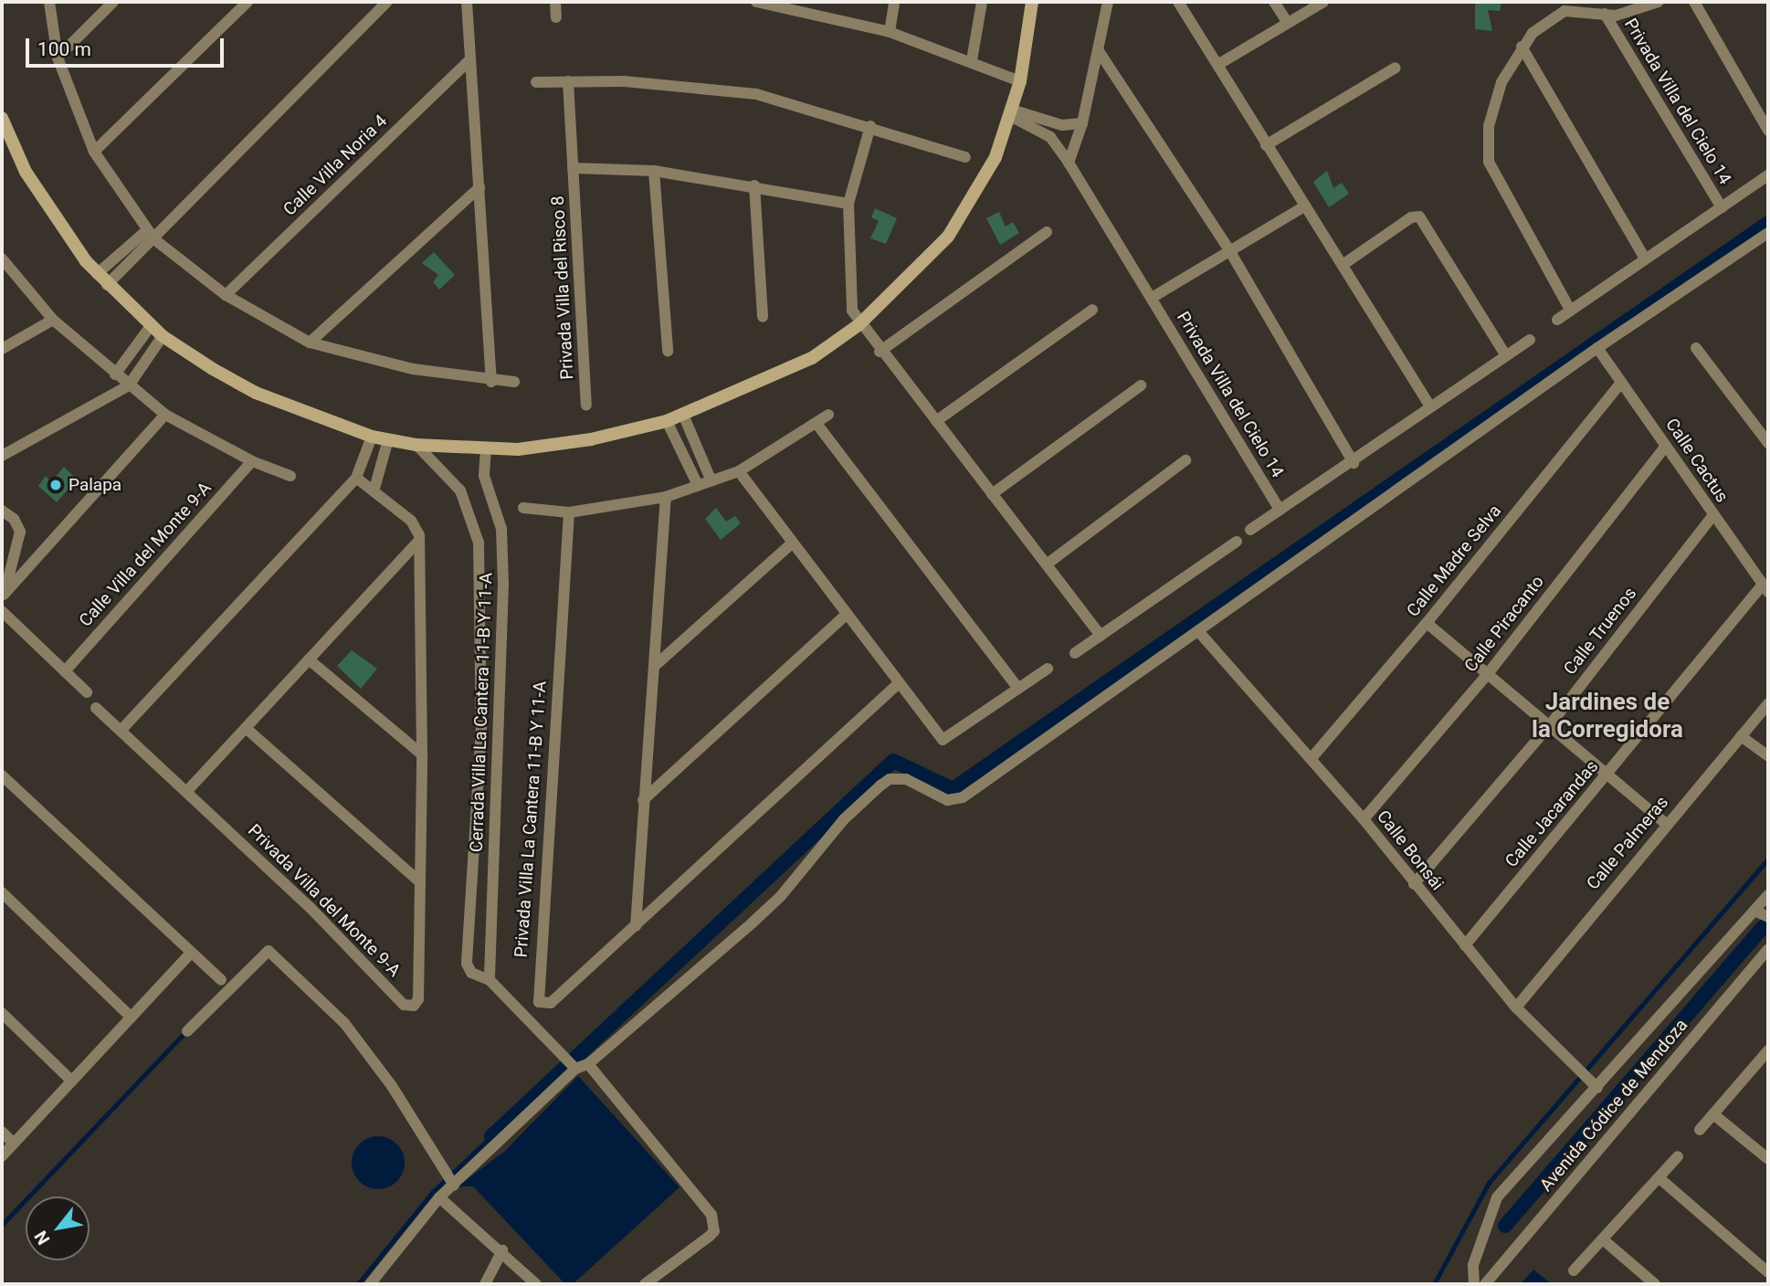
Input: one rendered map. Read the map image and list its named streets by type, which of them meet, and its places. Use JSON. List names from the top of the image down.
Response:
{
  "streets": {
    "street": [
      "Privada Villa del Cielo 14",
      "Calle Villa Noria 4",
      "Privada Villa del Risco 8",
      "Calle Cactus",
      "Calle Villa del Monte 9-A",
      "Calle Madre Selva",
      "Calle Piracanto",
      "Calle Truenos",
      "Cerrada Villa La Cantera 11-B Y 11-A",
      "Calle Jacarandas",
      "Privada Villa La Cantera 11-B Y 11-A",
      "Calle Palmeras",
      "Calle Bonsái",
      "Privada Villa del Monte 9-A",
      "Avenida Códice de Mendoza"
    ]
  },
  "crossings": [
    ["Calle Cactus", "Calle Madre Selva"],
    ["Calle Cactus", "Calle Piracanto"],
    ["Calle Cactus", "Calle Truenos"],
    ["Calle Cactus", "Calle Jacarandas"],
    ["Calle Madre Selva", "Calle Bonsái"],
    ["Calle Piracanto", "Calle Bonsái"],
    ["Calle Truenos", "Calle Bonsái"],
    ["Calle Jacarandas", "Calle Bonsái"],
    ["Calle Palmeras", "Calle Bonsái"]
  ],
  "districts": ["Jardines de la Corregidora"],
  "places": ["Palapa"],
  "scale_bar": "100 m",
  "north": "bottom left"
}
